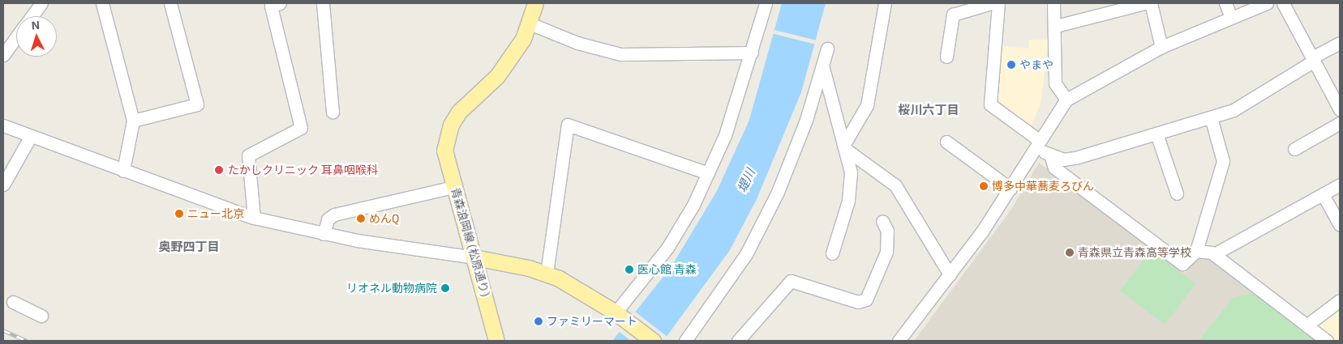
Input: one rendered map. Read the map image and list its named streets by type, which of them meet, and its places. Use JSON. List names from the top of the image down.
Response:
{
  "streets": {
    "main road": ["青森浪岡線 (松原通り)"]
  },
  "districts": ["桜川六丁目", "奥野四丁目"],
  "water": ["堤川"],
  "places": [
    "やまや",
    "たかしクリニック 耳鼻咽喉科",
    "博多中華蕎麦ろびん",
    "ニュー北京",
    "めんQ",
    "青森県立青森高等学校",
    "医心館 青森",
    "リオネル動物病院",
    "ファミリーマート"
  ],
  "north": "top"
}
